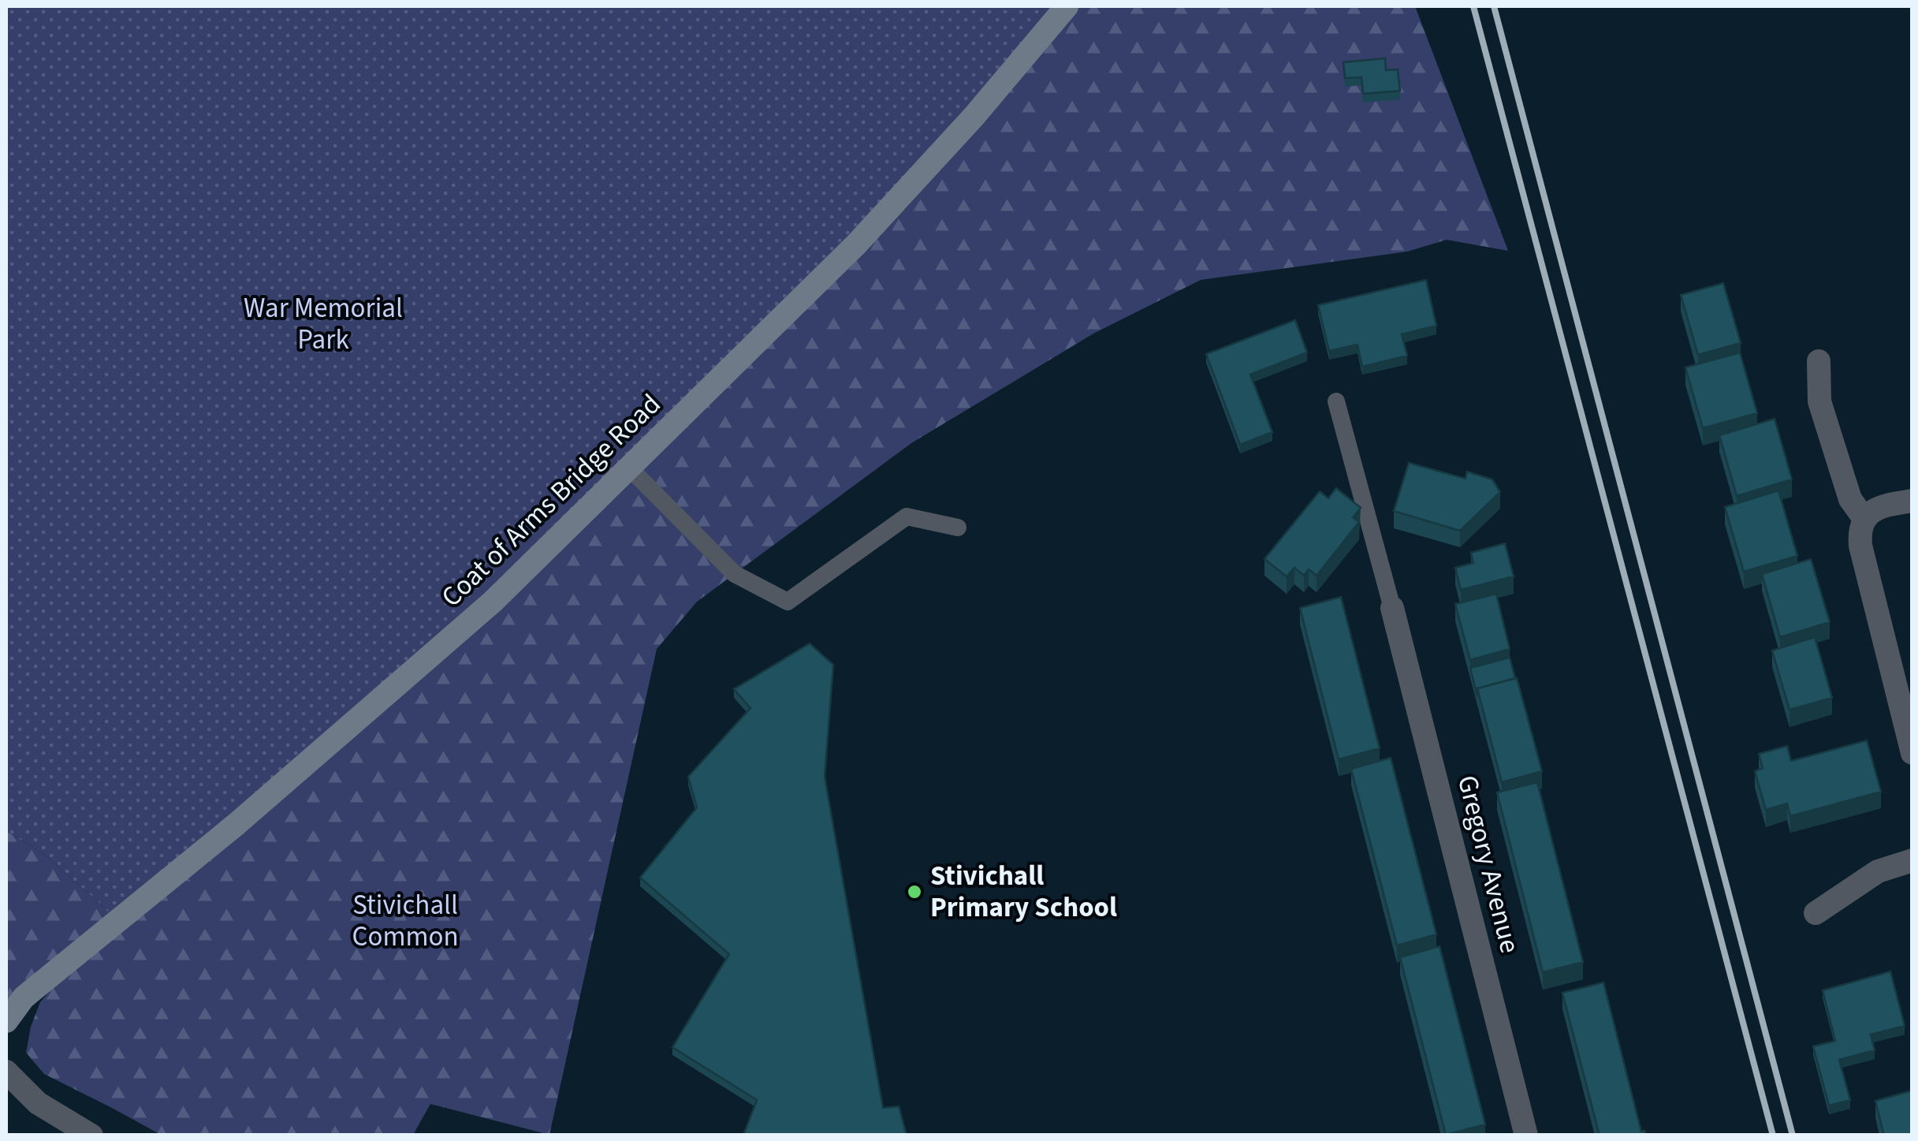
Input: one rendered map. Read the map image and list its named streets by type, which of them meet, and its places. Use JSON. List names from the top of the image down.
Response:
{
  "streets": {
    "street": ["Coat of Arms Bridge Road", "Gregory Avenue"]
  },
  "parks": ["War Memorial Park", "Stivichall Common"],
  "places": ["Stivichall Primary School"]
}
